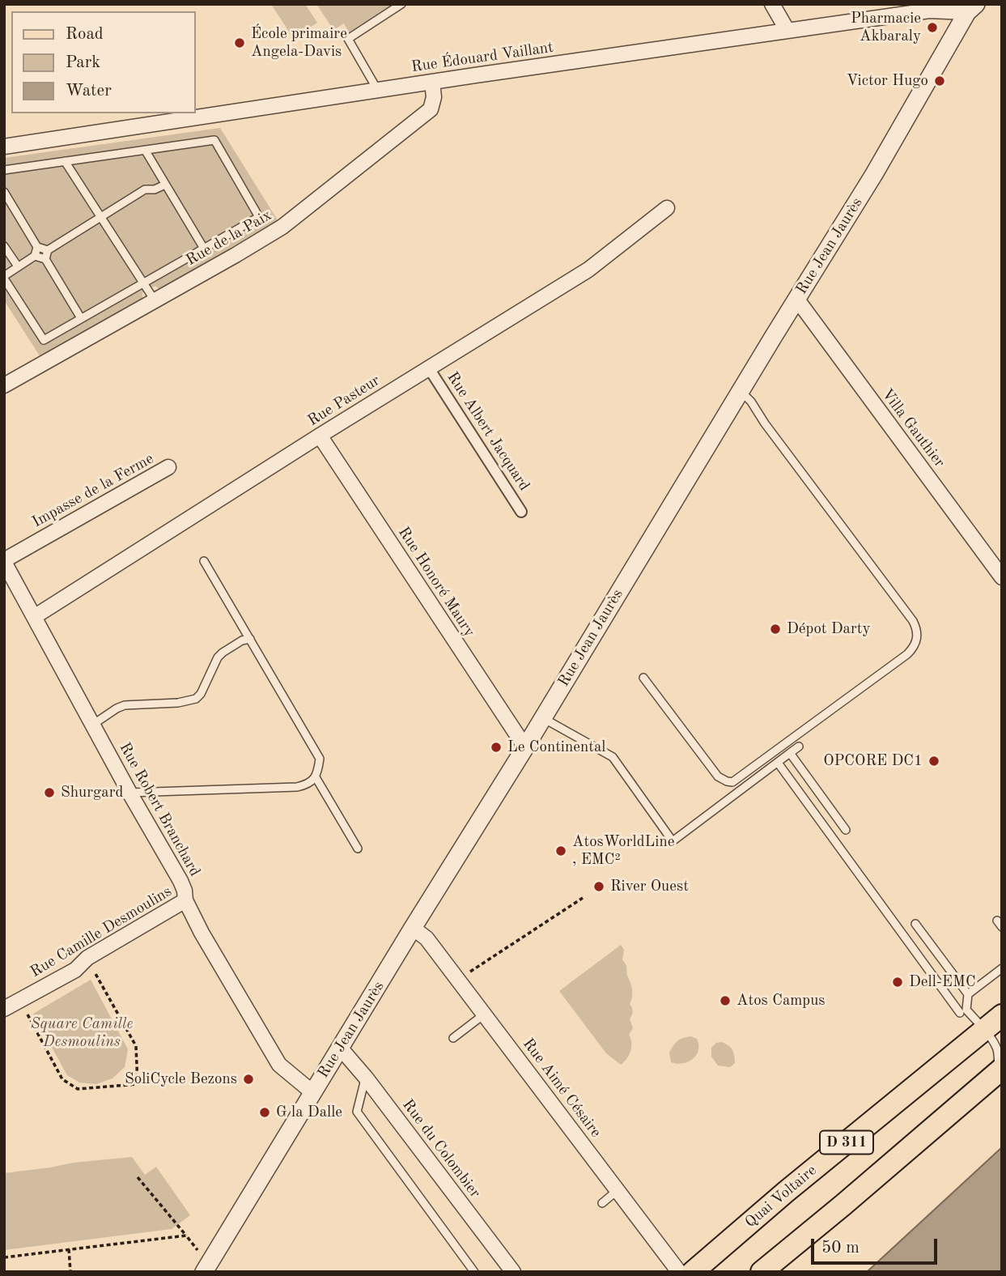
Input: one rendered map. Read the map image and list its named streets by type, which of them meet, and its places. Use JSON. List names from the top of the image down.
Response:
{
  "streets": {
    "main road": ["D 311", "Quai Voltaire"],
    "street": [
      "Rue Édouard Vaillant",
      "Rue de la Paix",
      "Rue Jean Jaurès",
      "Rue Pasteur",
      "Villa Gauthier",
      "Rue Albert Jacquard",
      "Impasse de la Ferme",
      "Rue Honoré Maury",
      "Rue Robert Branchard",
      "Rue Camille Desmoulins",
      "Rue Aimé Césaire",
      "Rue du Colombier"
    ]
  },
  "crossings": [
    ["Rue Édouard Vaillant", "Rue de la Paix"],
    ["Rue Édouard Vaillant", "Rue Jean Jaurès"],
    ["Rue Jean Jaurès", "Villa Gauthier"],
    ["Rue Jean Jaurès", "Rue Honoré Maury"],
    ["Rue Jean Jaurès", "Rue Robert Branchard"],
    ["Rue Jean Jaurès", "Rue Aimé Césaire"],
    ["Rue Jean Jaurès", "Rue du Colombier"],
    ["Rue Pasteur", "Rue Albert Jacquard"],
    ["Rue Pasteur", "Rue Honoré Maury"],
    ["Rue Pasteur", "Rue Robert Branchard"],
    ["Impasse de la Ferme", "Rue Robert Branchard"],
    ["Rue Robert Branchard", "Rue Camille Desmoulins"]
  ],
  "parks": ["Square Camille Desmoulins"],
  "places": [
    "Pharmacie Akbaraly",
    "École primaire Angela-Davis",
    "Victor Hugo",
    "Dépot Darty",
    "Le Continental",
    "OPCORE DC1",
    "Shurgard",
    "AtosWorldLine , EMC²",
    "River Ouest",
    "Dell-EMC",
    "Atos Campus",
    "SoliCycle Bezons",
    "G la Dalle"
  ],
  "legend": ["Road", "Park", "Water"],
  "scale_bar": "50 m"
}
